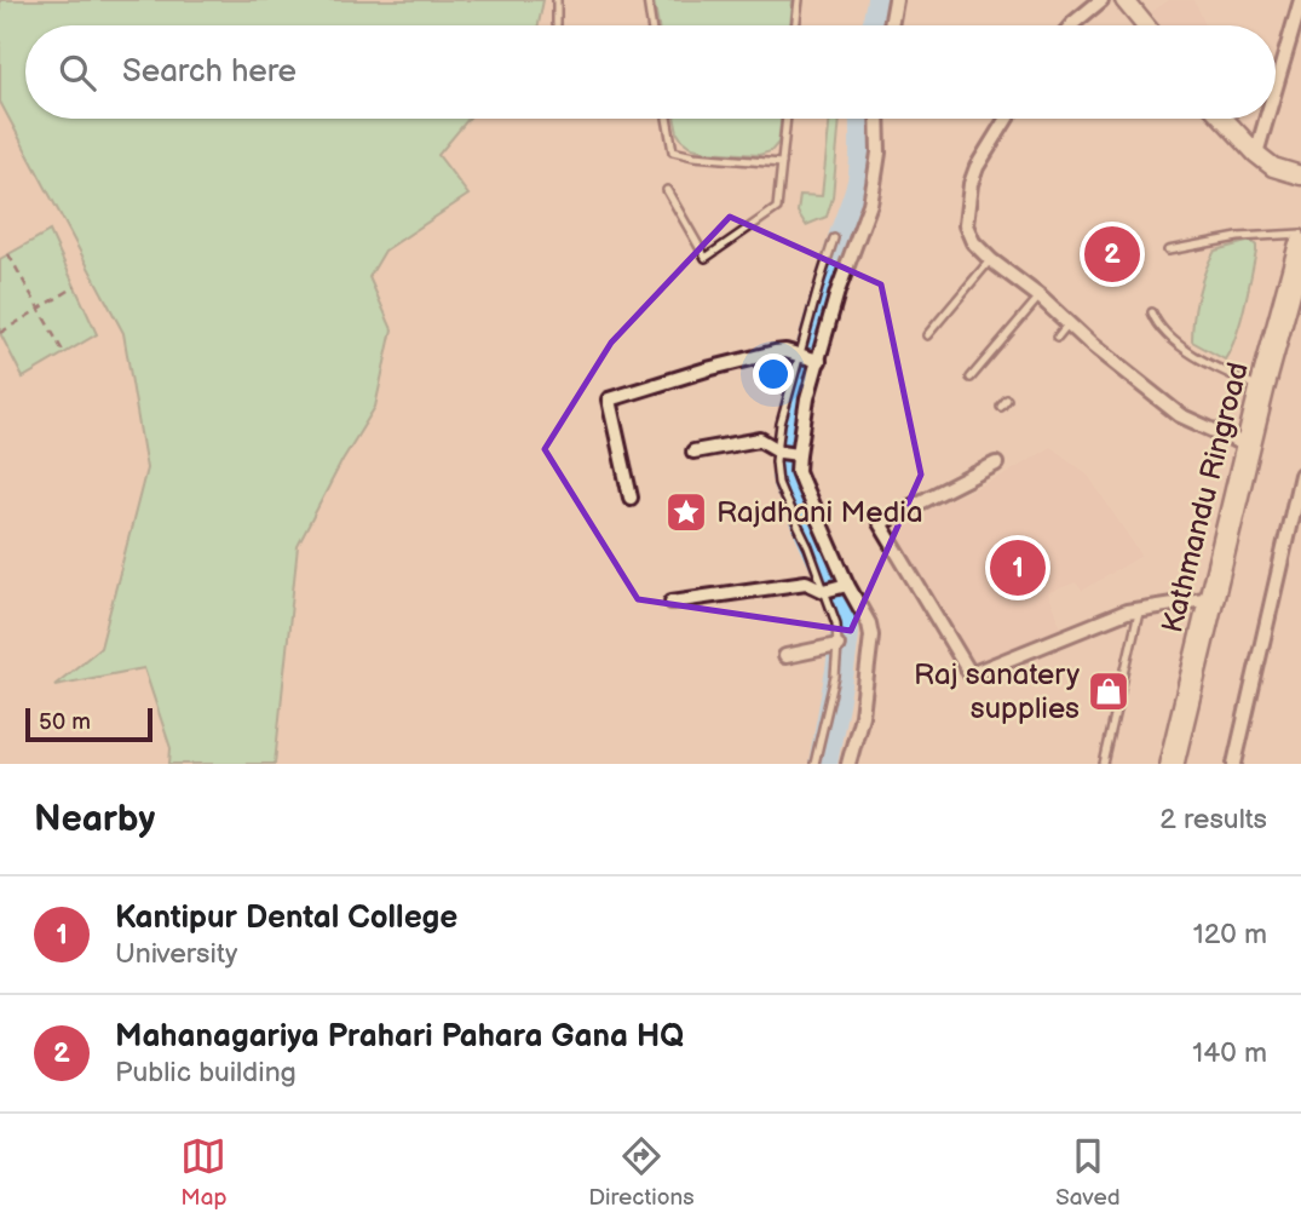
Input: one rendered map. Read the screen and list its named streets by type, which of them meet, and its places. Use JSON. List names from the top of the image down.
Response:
{
  "streets": {
    "highway": ["Kathmandu Ringroad"]
  },
  "places": {
    "place": ["Rajdhani Media"],
    "shop": ["Raj sanatery supplies"]
  },
  "scale_bar": "50 m",
  "page": {
    "search": "Search here",
    "pins": ["2", "1"],
    "scale": "50 m",
    "heading": ["Nearby", "2 results"],
    "list": [
      {
        "mark": "1",
        "name": "Kantipur Dental College",
        "note": "University",
        "value": "120 m"
      },
      {
        "mark": "2",
        "name": "Mahanagariya Prahari Pahara Gana HQ",
        "note": "Public building",
        "value": "140 m"
      }
    ],
    "nav": ["Map", "Directions", "Saved"]
  }
}
